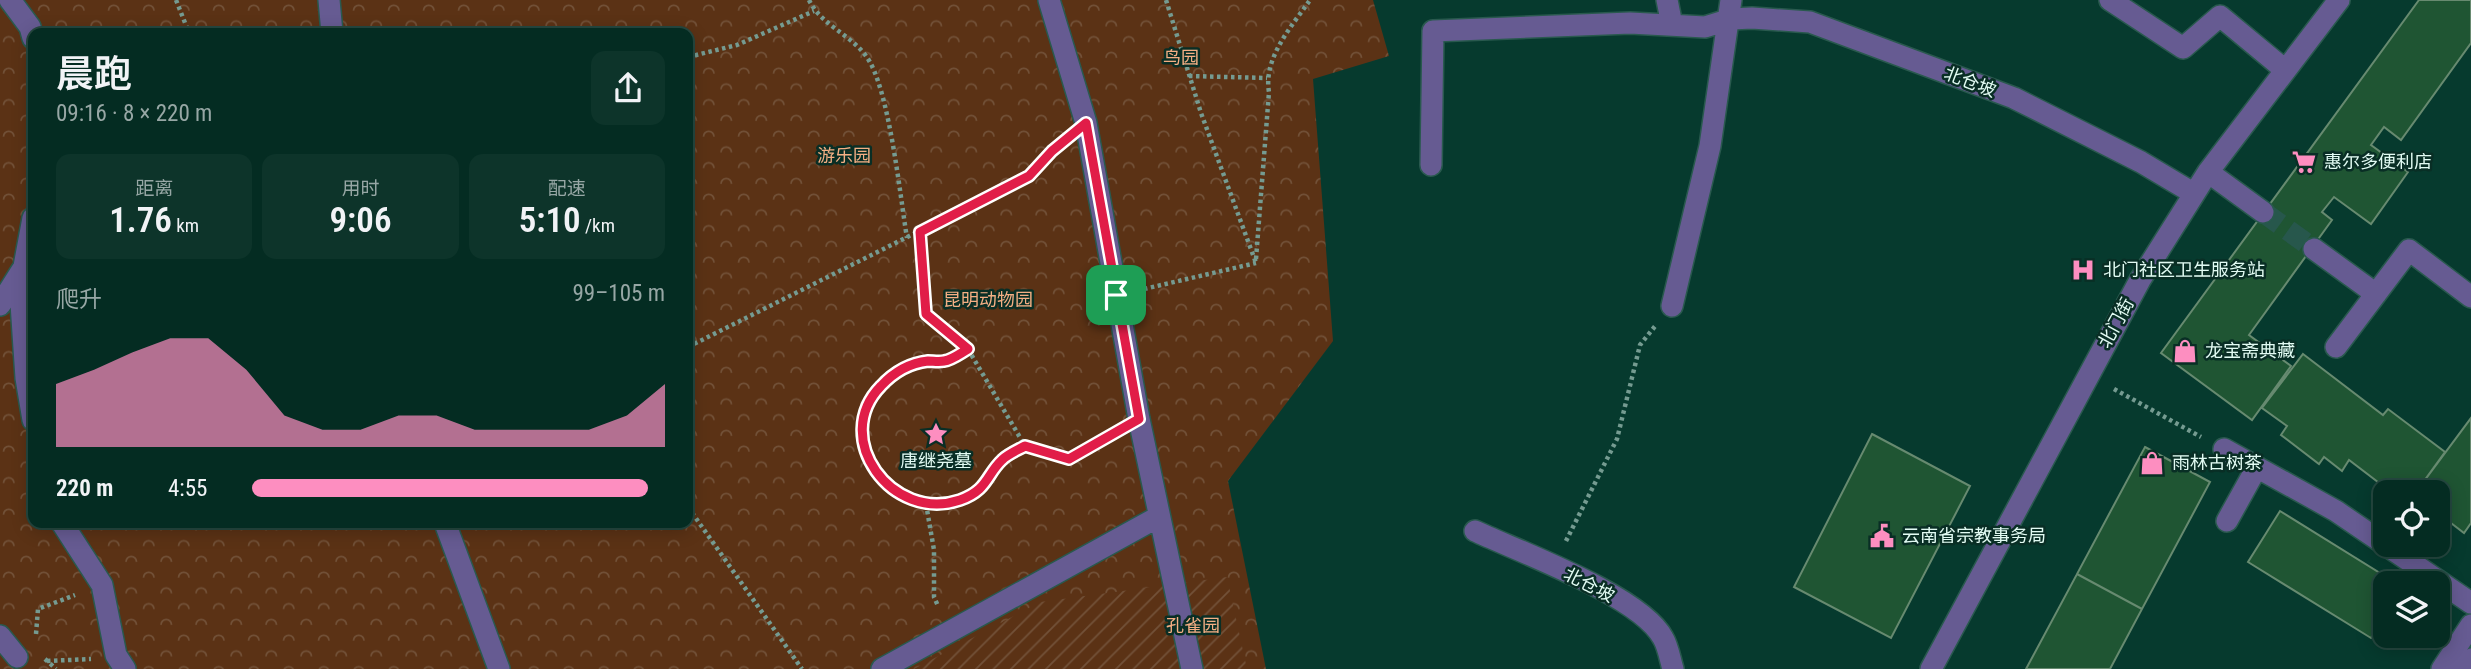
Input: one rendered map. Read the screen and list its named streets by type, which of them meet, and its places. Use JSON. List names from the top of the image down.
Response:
{
  "streets": {
    "street": ["北仓坡", "北门街"]
  },
  "crossings": [
    ["北仓坡", "北门街"]
  ],
  "parks": [
    "鸟园",
    "游乐园",
    "昆明动物园",
    "孔雀园"
  ],
  "places": {
    "supermarket": ["惠尔多便利店"],
    "hospital": ["北门社区卫生服务站"],
    "shop": ["龙宝斋典藏", "雨林古树茶"],
    "place": ["唐继尧墓"],
    "public building": ["云南省宗教事务局"]
  },
  "page": {
    "heading": ["晨跑", "09:16 · 8 × 220 m"],
    "stats": [
      ["距离", "1.76 km"],
      ["用时", "9:06"],
      ["配速", "5:10 /km"]
    ],
    "chart": ["爬升", "99–105 m"],
    "list": [
      {
        "name": "220 m",
        "note": "4:55"
      }
    ]
  }
}
